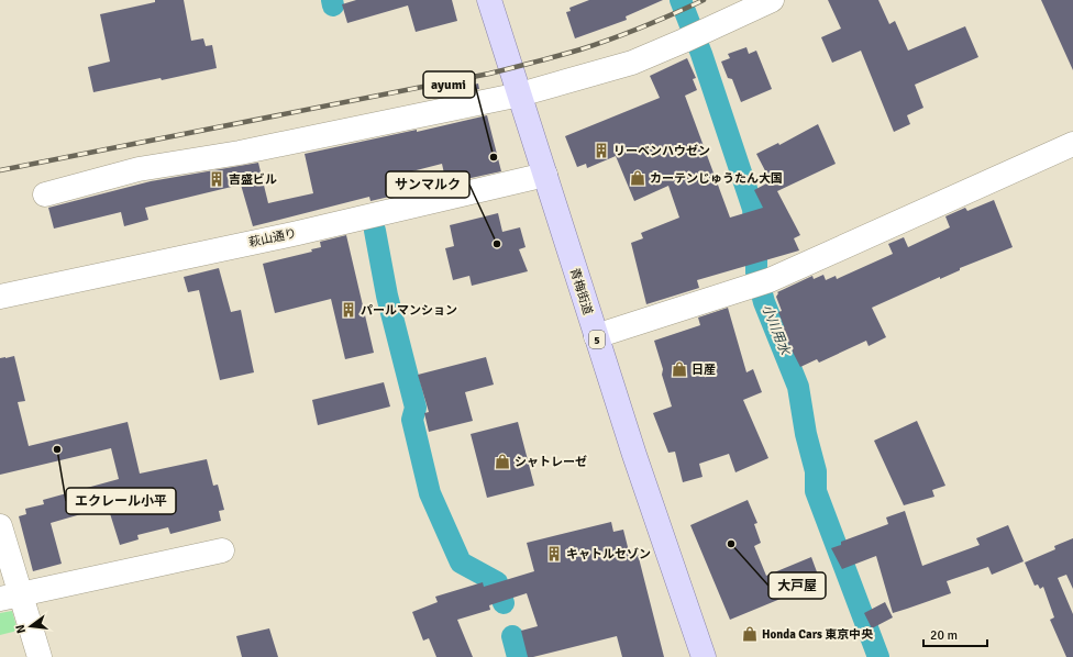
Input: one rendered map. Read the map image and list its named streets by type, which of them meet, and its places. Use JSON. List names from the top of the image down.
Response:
{
  "streets": {
    "main road": ["青梅街道", "5"],
    "street": ["萩山通り"]
  },
  "crossings": [
    ["萩山通り", "青梅街道"]
  ],
  "water": ["小川用水"],
  "places": {
    "building": [
      "リーベンハウゼン",
      "吉盛ビル",
      "パールマンション",
      "キャトルセゾン"
    ],
    "other": [
      "ayumi",
      "サンマルク",
      "エクレール小平",
      "大戸屋"
    ],
    "shop": [
      "カーテンじゅうたん大国",
      "日産",
      "シャトレーゼ",
      "Honda Cars 東京中央"
    ]
  },
  "scale_bar": "20 m",
  "north": "left"
}
